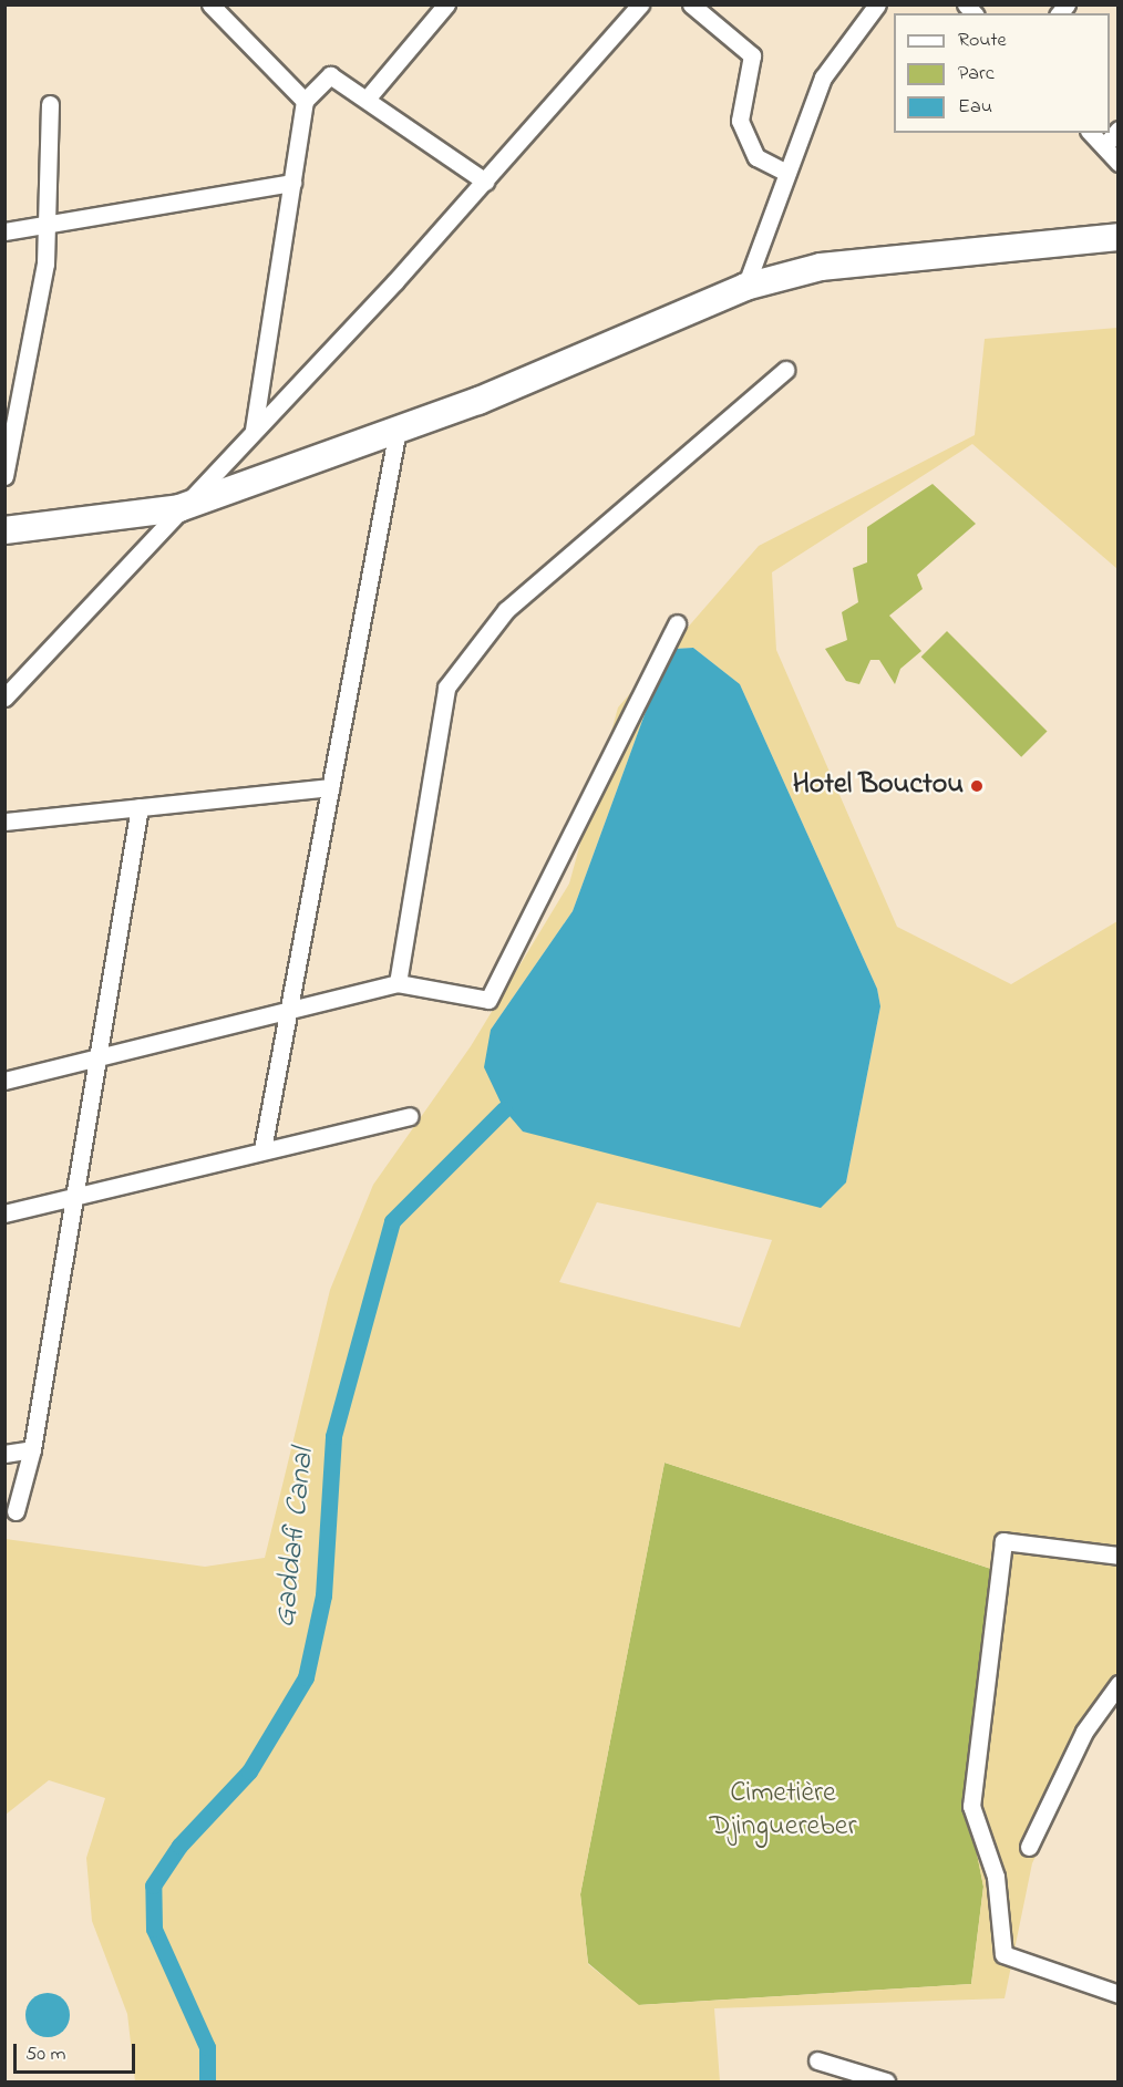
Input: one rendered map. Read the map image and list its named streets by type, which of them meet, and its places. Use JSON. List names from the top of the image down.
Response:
{
  "water": ["Gaddafi Canal"],
  "parks": ["Cimetière Djinguereber"],
  "places": ["Hotel Bouctou"],
  "legend": ["Route", "Parc", "Eau"],
  "scale_bar": "50 m"
}
